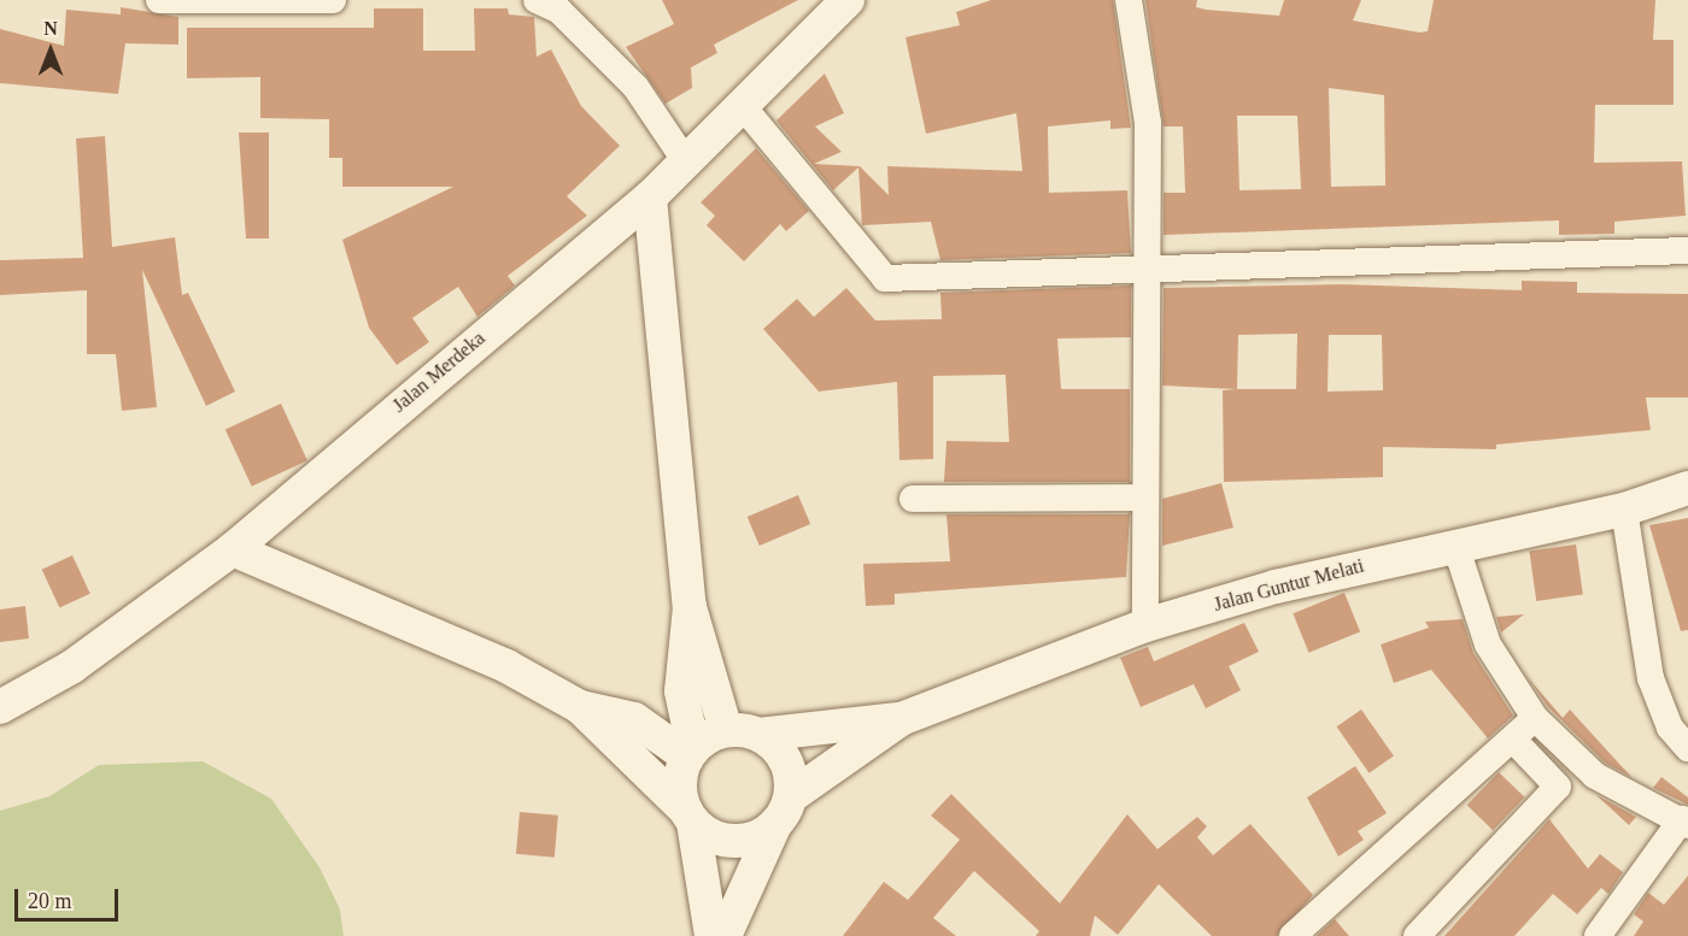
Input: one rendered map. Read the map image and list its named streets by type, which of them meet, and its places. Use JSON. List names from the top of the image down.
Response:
{
  "streets": {
    "street": ["Jalan Merdeka", "Jalan Guntur Melati"]
  },
  "scale_bar": "20 m",
  "north": "top"
}
